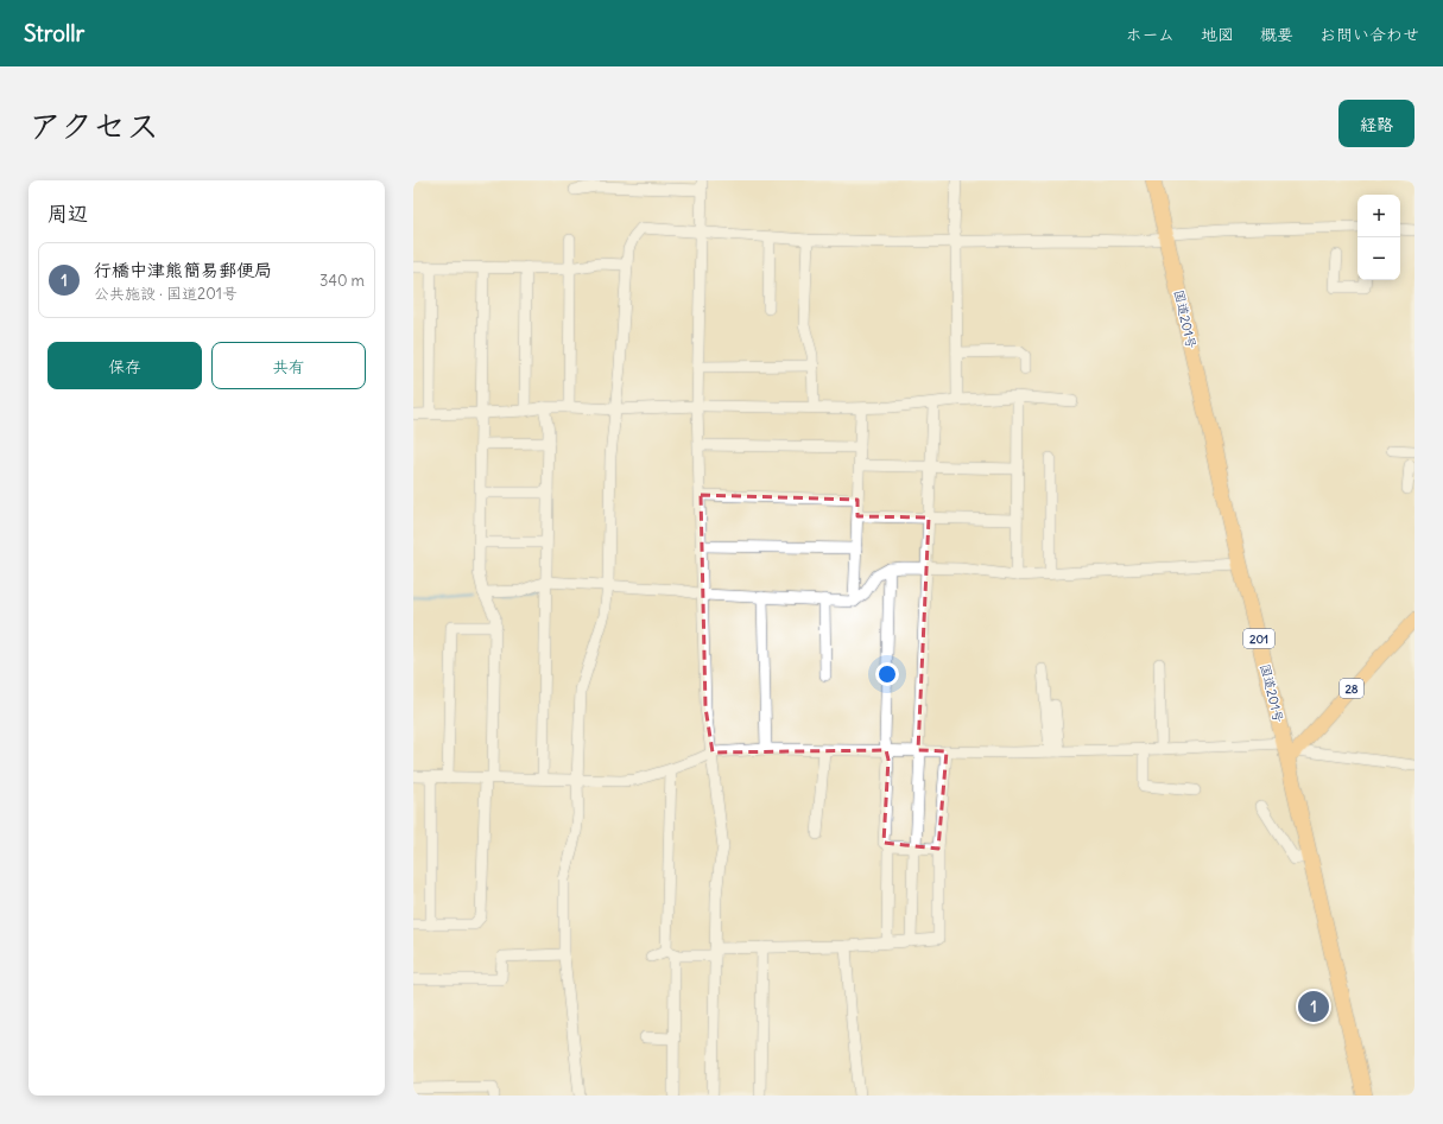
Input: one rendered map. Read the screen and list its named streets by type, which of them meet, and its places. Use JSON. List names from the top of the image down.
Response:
{
  "streets": {
    "highway": ["国道201号", "201"],
    "main road": ["28"]
  },
  "crossings": [
    ["国道201号", "28"]
  ],
  "page": {
    "header": "Strollr",
    "nav": [
      "ホーム",
      "地図",
      "概要",
      "お問い合わせ"
    ],
    "title": "アクセス",
    "buttons": [
      "経路",
      ["保存", "共有"]
    ],
    "heading": "周辺",
    "map_buttons": ["+", "−"],
    "list": [
      {
        "mark": "1",
        "name": "行橋中津熊簡易郵便局",
        "note": "公共施設 · 国道201号",
        "value": "340 m"
      }
    ],
    "pins": "1"
  }
}
